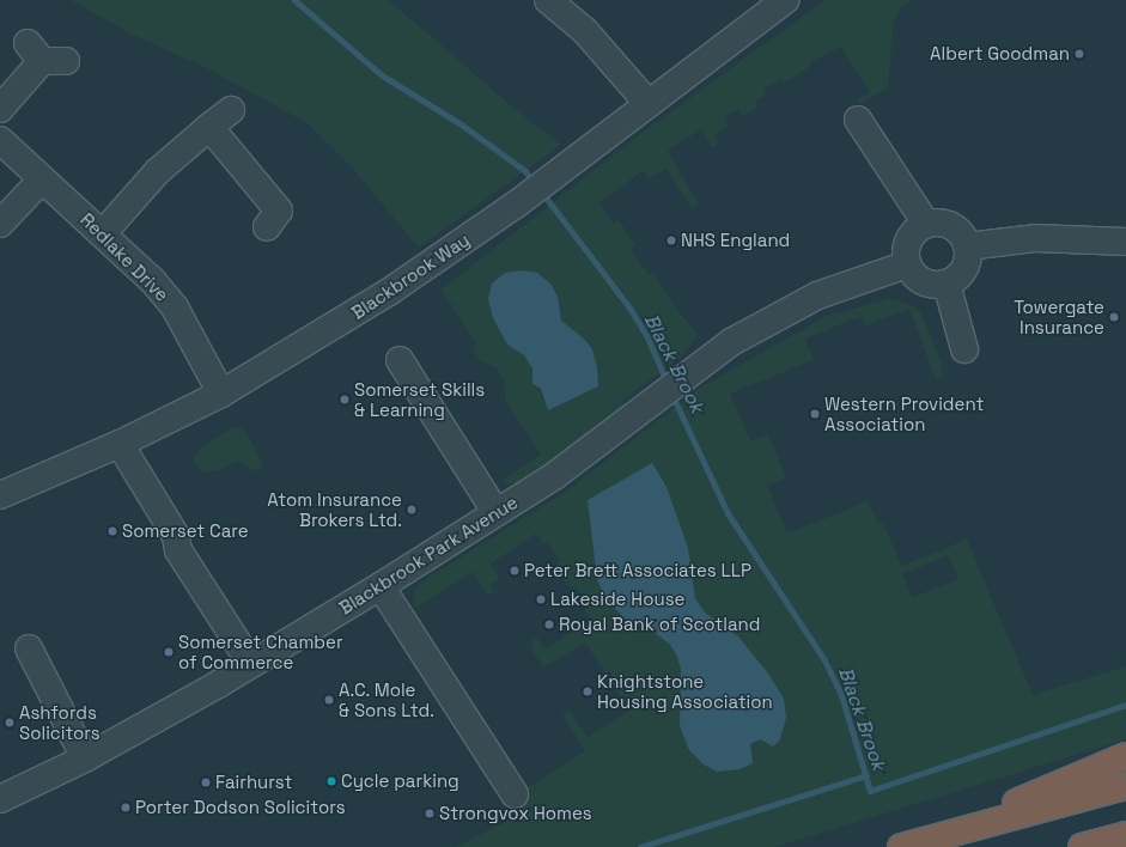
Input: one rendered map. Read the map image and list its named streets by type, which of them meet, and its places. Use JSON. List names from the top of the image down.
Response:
{
  "streets": {
    "street": ["Redlake Drive", "Blackbrook Way", "Blackbrook Park Avenue"]
  },
  "crossings": [
    ["Redlake Drive", "Blackbrook Way"]
  ],
  "water": ["Black Brook"],
  "places": [
    "Albert Goodman",
    "NHS England",
    "Towergate Insurance",
    "Somerset Skills & Learning",
    "Western Provident Association",
    "Atom Insurance Brokers Ltd.",
    "Somerset Care",
    "Peter Brett Associates LLP",
    "Lakeside House",
    "Royal Bank of Scotland",
    "Somerset Chamber of Commerce",
    "Knightstone Housing Association",
    "A.C. Mole & Sons Ltd.",
    "Ashfords Solicitors",
    "Cycle parking",
    "Fairhurst",
    "Porter Dodson Solicitors",
    "Strongvox Homes"
  ]
}
